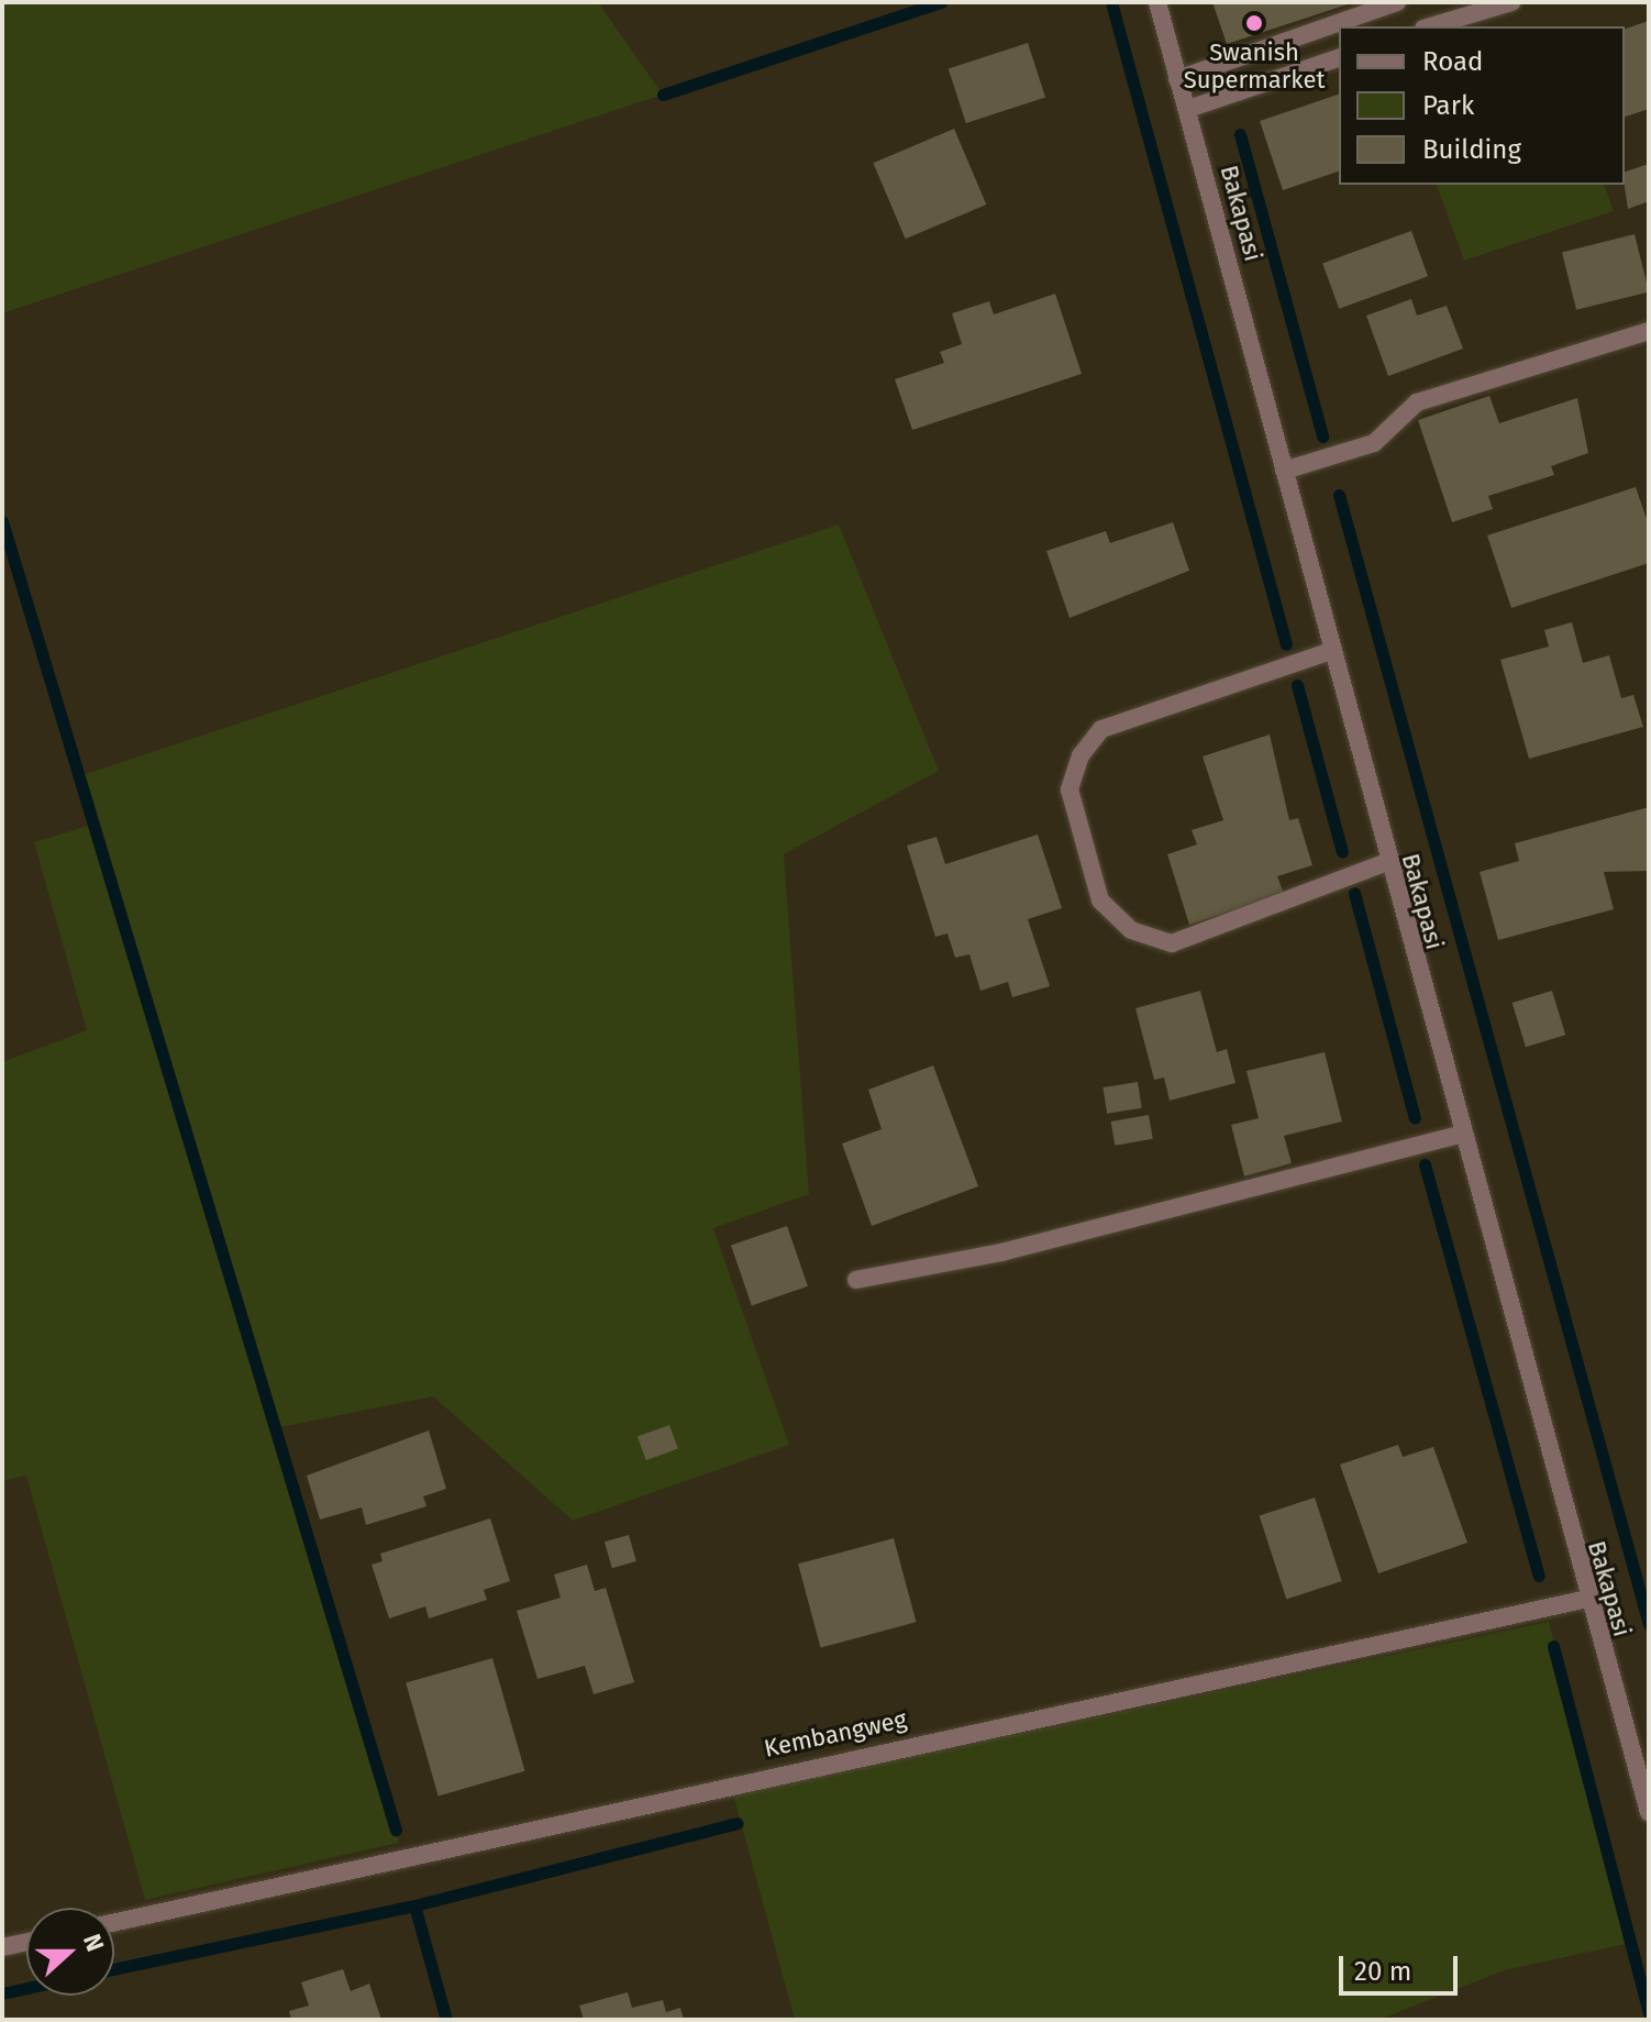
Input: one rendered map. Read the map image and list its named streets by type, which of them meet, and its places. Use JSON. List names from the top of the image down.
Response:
{
  "streets": {
    "street": ["Bakapasi", "Kembangweg"]
  },
  "crossings": [
    ["Bakapasi", "Kembangweg"]
  ],
  "places": ["Swanish Supermarket"],
  "legend": ["Road", "Park", "Building"],
  "scale_bar": "20 m",
  "north": "right"
}
